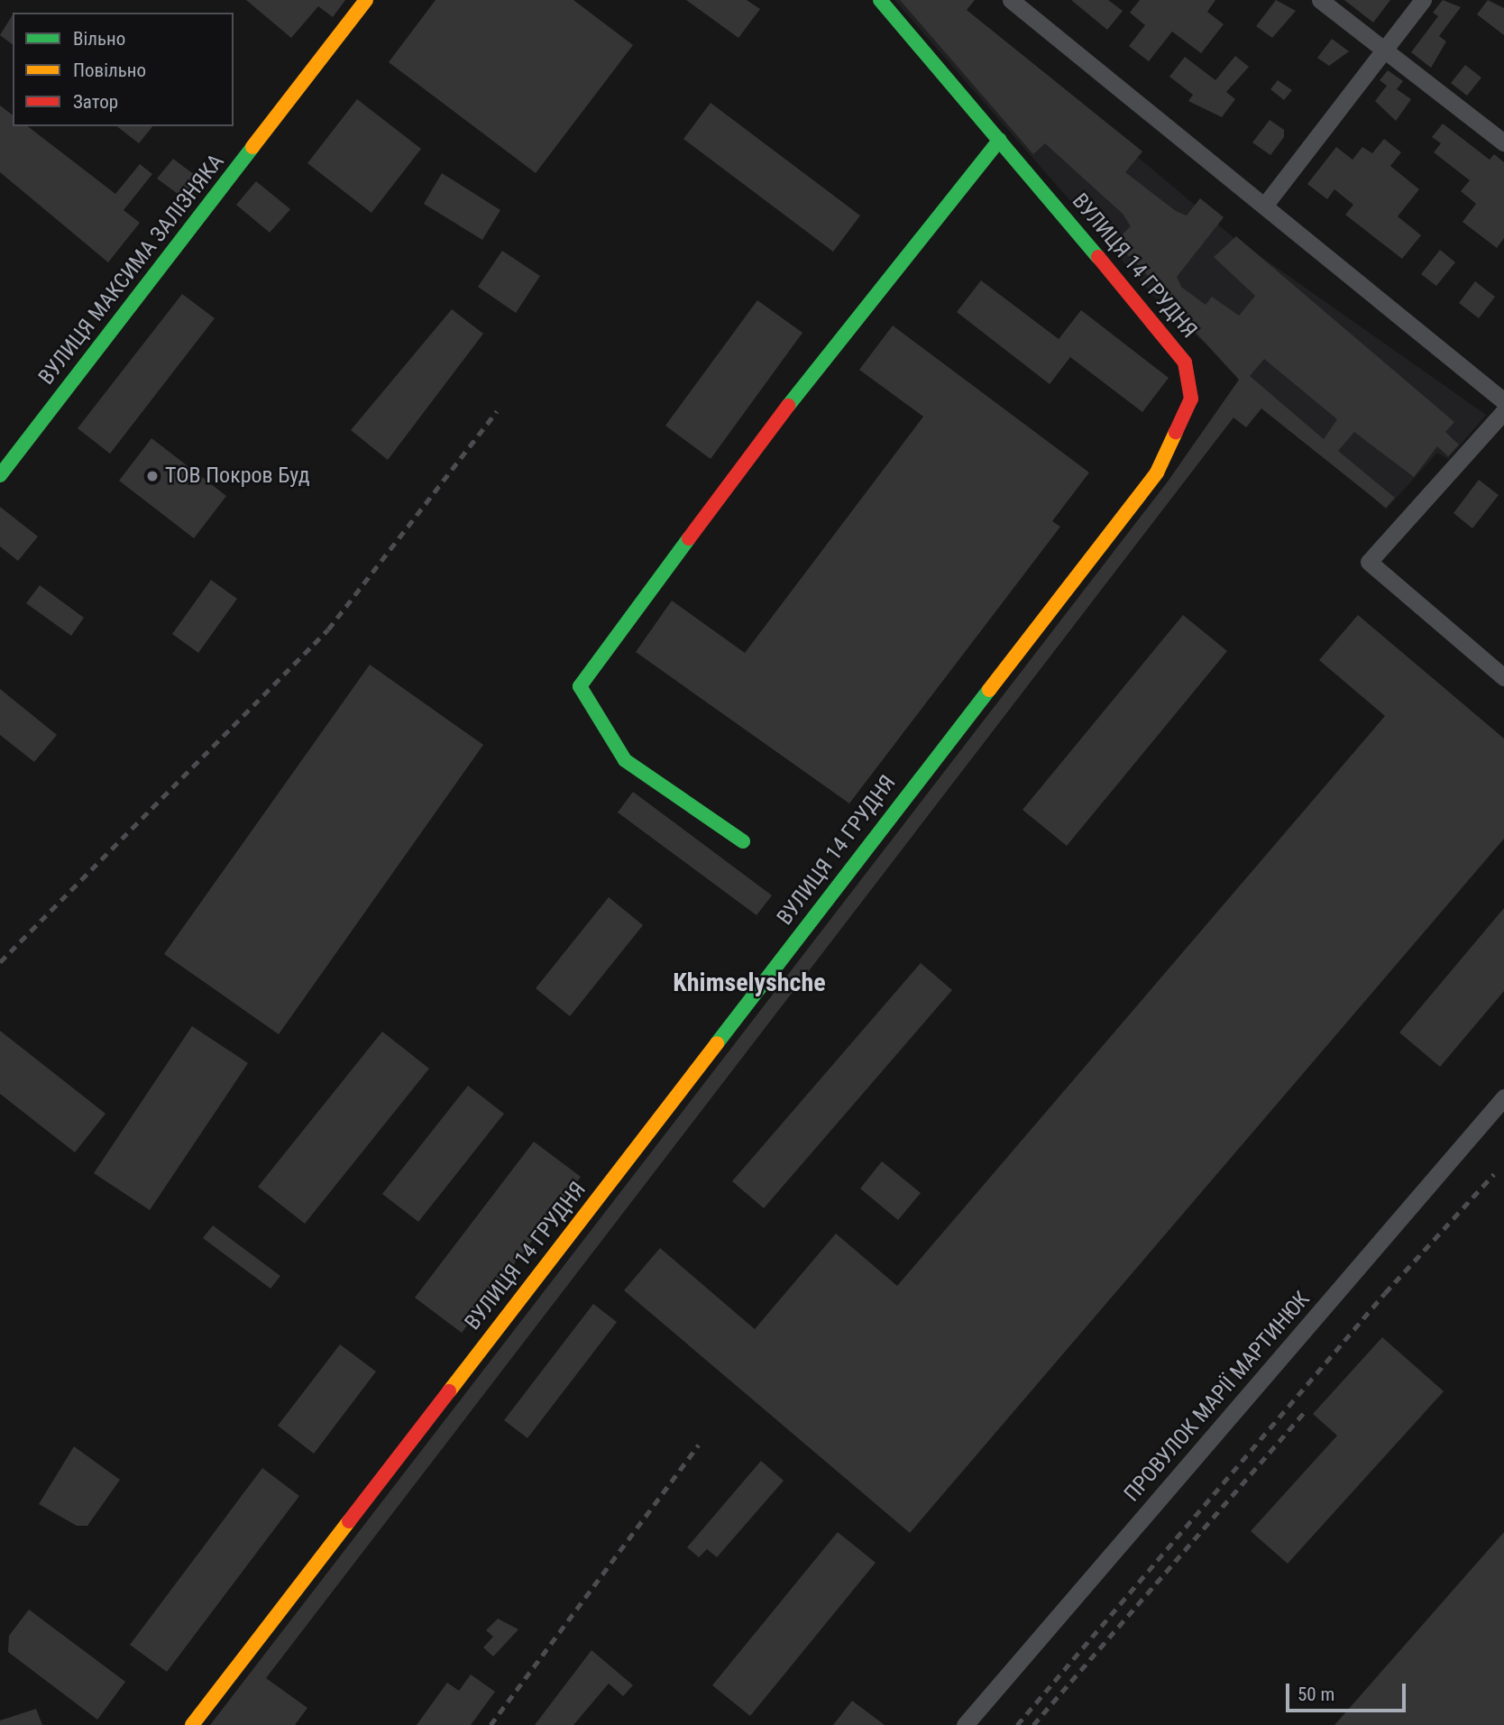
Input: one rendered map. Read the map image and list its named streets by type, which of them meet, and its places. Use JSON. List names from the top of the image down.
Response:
{
  "streets": {
    "street": ["ВУЛИЦЯ 14 ГРУДНЯ", "ВУЛИЦЯ МАКСИМА ЗАЛІЗНЯКА", "ПРОВУЛОК МАРІЇ МАРТИНЮК"]
  },
  "districts": ["Khimselyshche"],
  "places": ["ТОВ Покров Буд"],
  "legend": ["Вільно", "Повільно", "Затор"],
  "scale_bar": "50 m"
}
